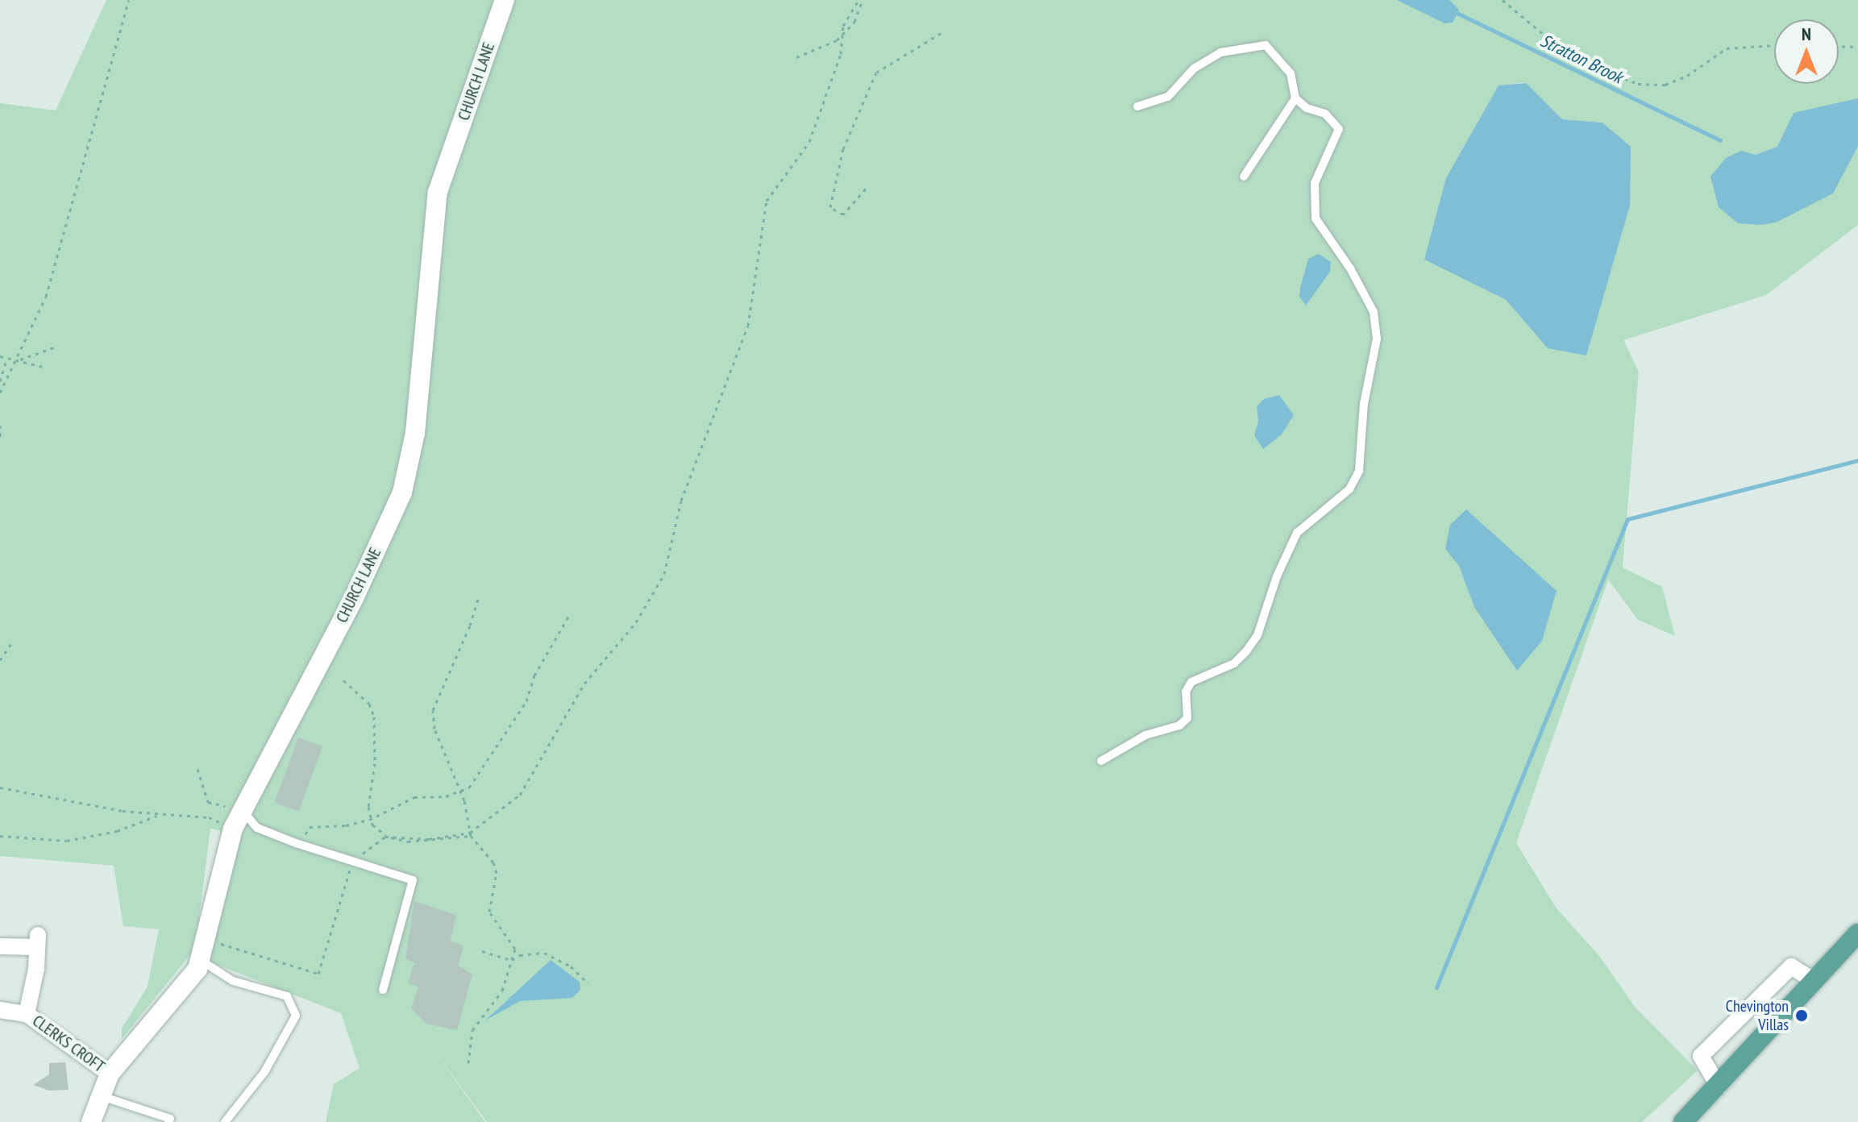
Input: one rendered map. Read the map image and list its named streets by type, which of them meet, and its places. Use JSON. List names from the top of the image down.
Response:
{
  "streets": {
    "street": ["CHURCH LANE", "CLERKS CROFT"]
  },
  "crossings": [
    ["CHURCH LANE", "CLERKS CROFT"]
  ],
  "water": ["Stratton Brook"],
  "places": ["Chevington Villas"],
  "north": "top"
}
